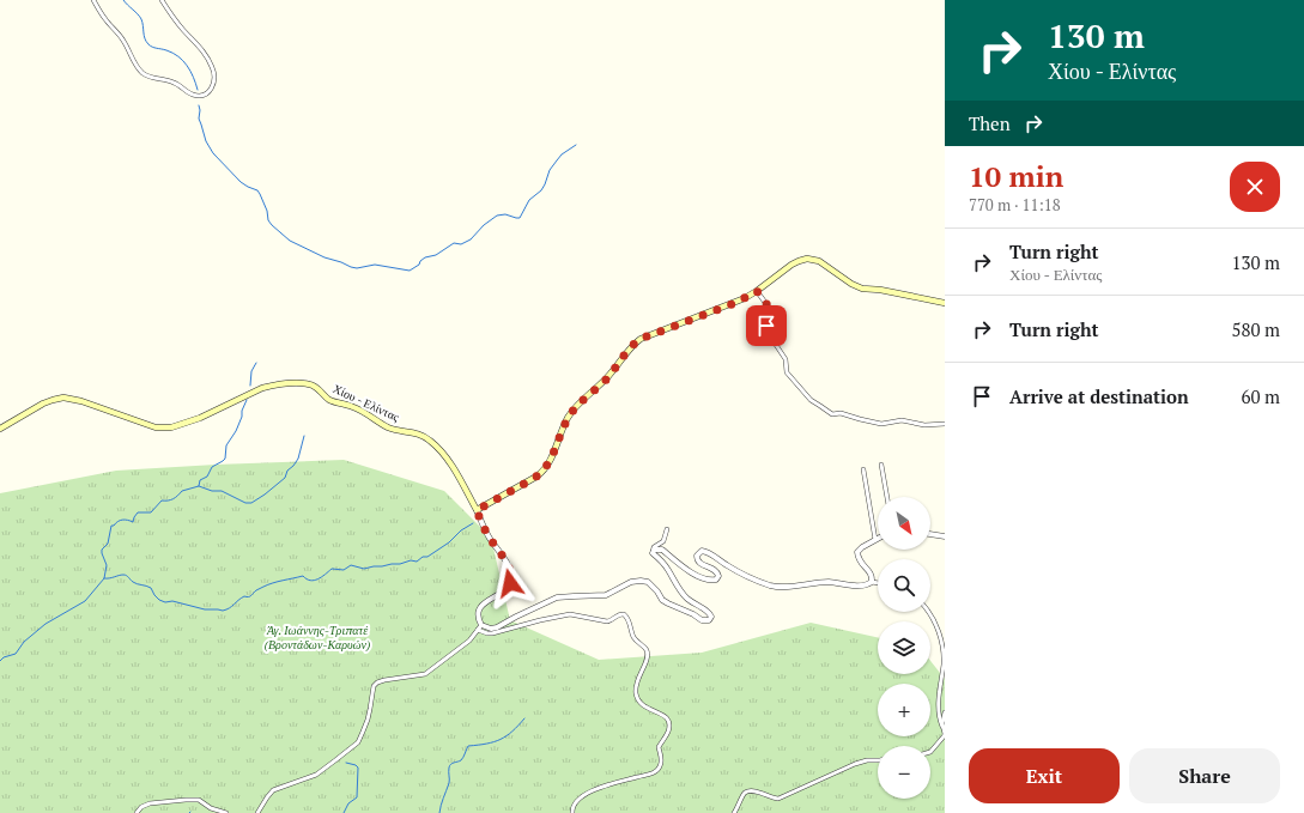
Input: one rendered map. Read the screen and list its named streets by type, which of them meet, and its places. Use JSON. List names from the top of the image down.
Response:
{
  "streets": {
    "main road": ["Χίου - Ελίντας"]
  },
  "parks": ["Άγ. Ιωάννης-Τριπατέ (Βροντάδων-Καρυών)"],
  "north": "bottom right",
  "page": {
    "turn": ["130 m", "Χίου - Ελίντας"],
    "then": "Then",
    "heading": ["10 min", "770 m · 11:18"],
    "list": [
      {
        "name": "Turn right",
        "note": "Χίου - Ελίντας",
        "value": "130 m"
      },
      {
        "name": "Turn right",
        "value": "580 m"
      },
      {
        "name": "Arrive at destination",
        "value": "60 m"
      }
    ],
    "map_buttons": ["+", "−"],
    "buttons": ["Exit", "Share"]
  }
}
